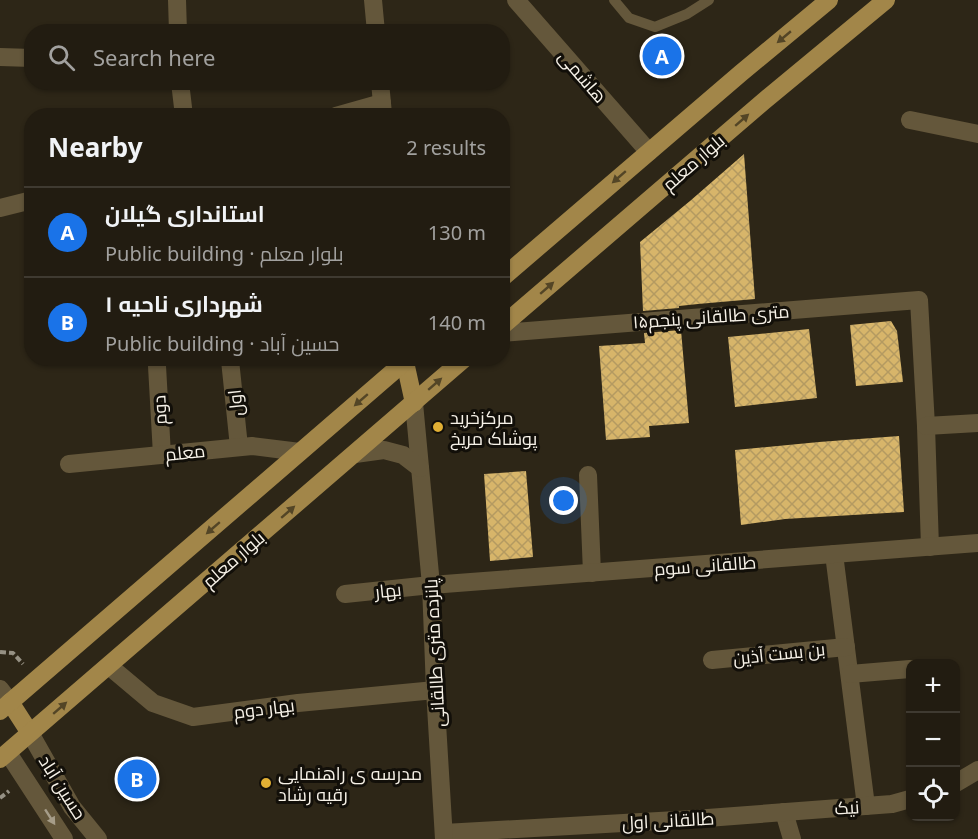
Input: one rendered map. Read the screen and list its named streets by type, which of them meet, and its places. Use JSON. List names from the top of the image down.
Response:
{
  "streets": {
    "main road": ["بلوار معلم"],
    "street": [
      "هاشمی",
      "۱۵متری طالقانی پنجم",
      "اول",
      "دوم",
      "معلم",
      "طالقانی سوم",
      "بهار",
      "پانزده متری طالقانی",
      "بن بست آذین",
      "بهار دوم",
      "حسین آباد",
      "نیک",
      "طالقانی اول"
    ]
  },
  "crossings": [
    ["هاشمی", "بلوار معلم"],
    ["بلوار معلم", "معلم"],
    ["بلوار معلم", "پانزده متری طالقانی"],
    ["بلوار معلم", "بهار دوم"],
    ["بلوار معلم", "حسین آباد"],
    ["اول", "معلم"],
    ["دوم", "معلم"],
    ["طالقانی سوم", "بهار"],
    ["طالقانی سوم", "پانزده متری طالقانی"],
    ["بهار", "پانزده متری طالقانی"],
    ["پانزده متری طالقانی", "بهار دوم"],
    ["پانزده متری طالقانی", "طالقانی اول"],
    ["نیک", "طالقانی اول"]
  ],
  "places": ["مرکزخرید پوشاک مریخ", "مدرسه ی راهنمایی رقیه رشاد"],
  "page": {
    "search": "Search here",
    "pins": ["A", "B"],
    "heading": ["Nearby", "2 results"],
    "list": [
      {
        "mark": "A",
        "name": "استانداری گیلان",
        "note": "Public building · بلوار معلم",
        "value": "130 m"
      },
      {
        "mark": "B",
        "name": "شهرداری ناحیه ۱",
        "note": "Public building · حسین آباد",
        "value": "140 m"
      }
    ],
    "map_buttons": ["+", "−"]
  }
}
